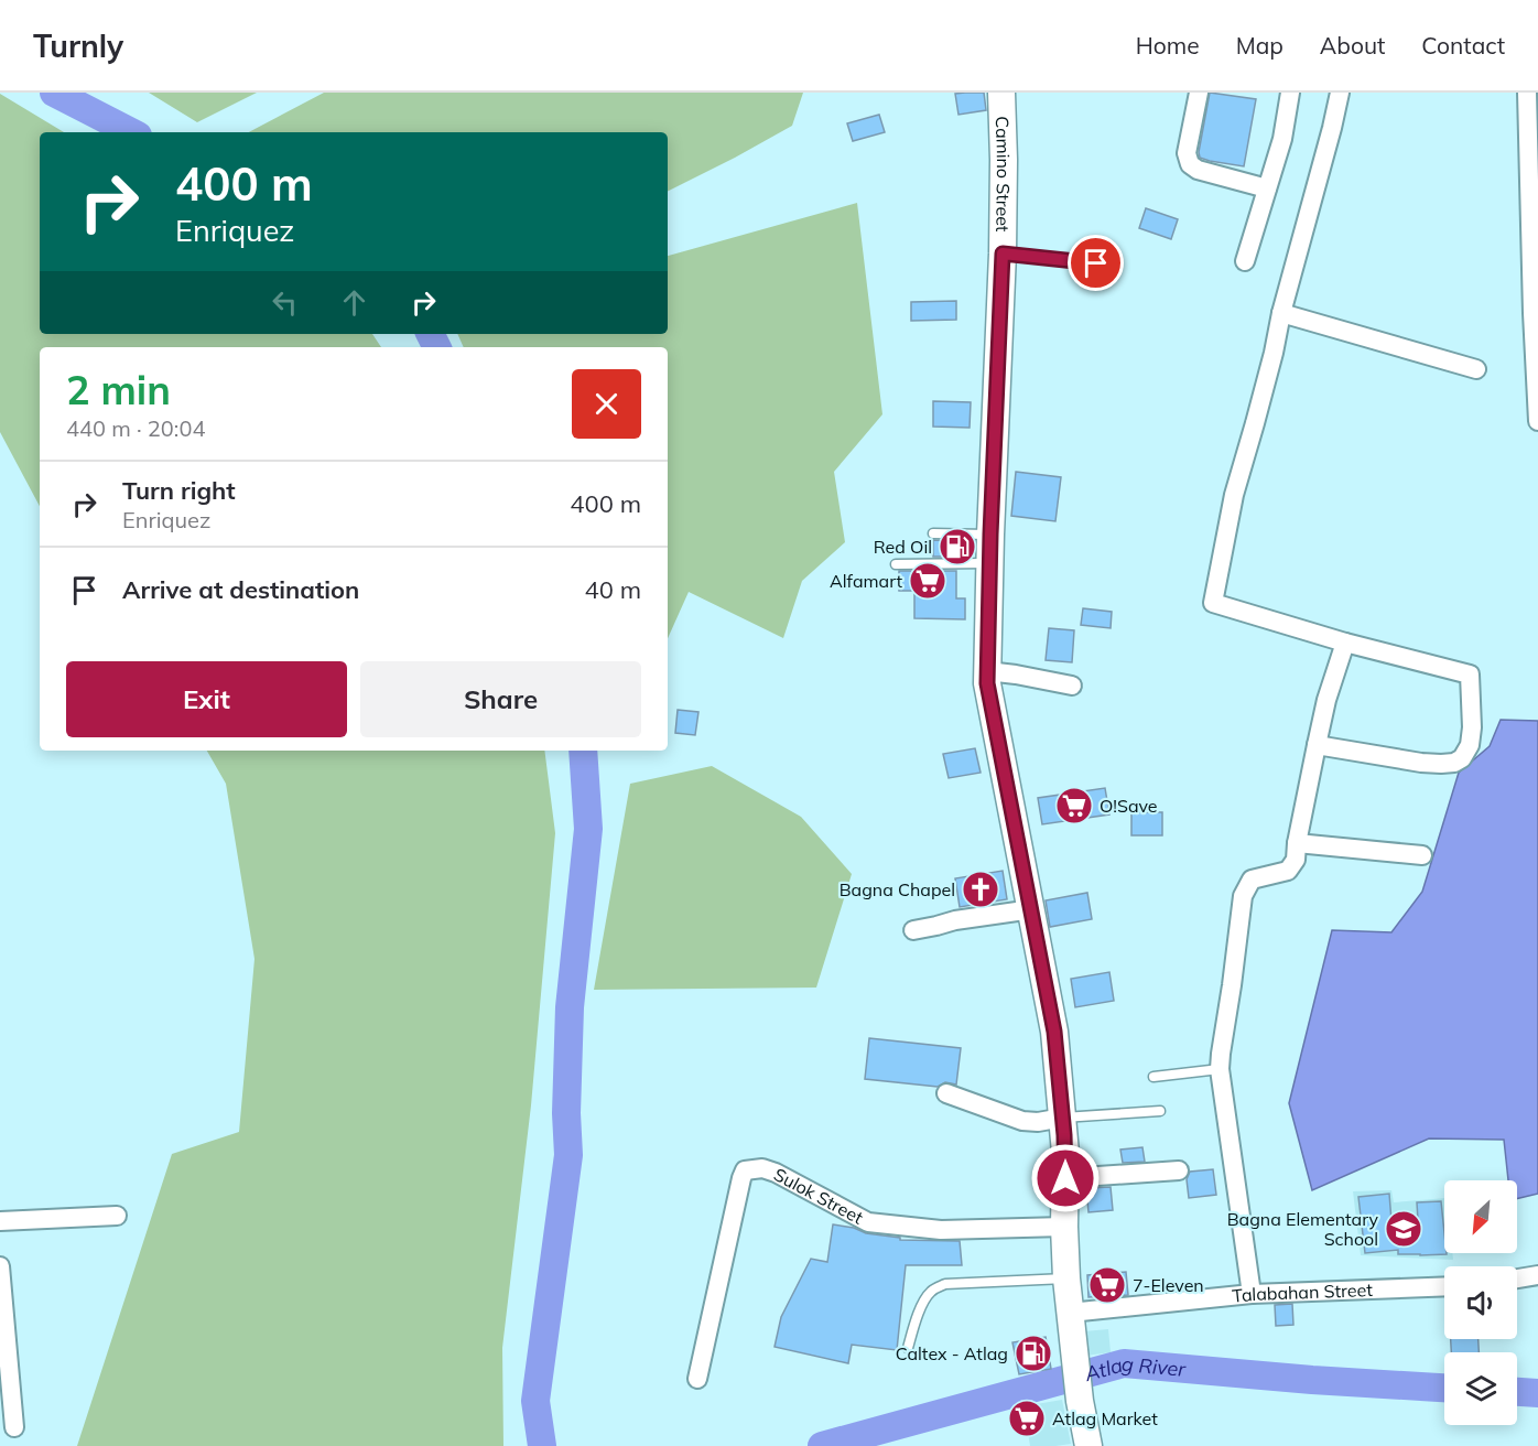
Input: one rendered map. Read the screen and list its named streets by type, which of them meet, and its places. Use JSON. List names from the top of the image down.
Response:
{
  "streets": {
    "main road": ["Camino Street"],
    "street": ["Sulok Street", "Talabahan Street"]
  },
  "crossings": [
    ["Camino Street", "Sulok Street"],
    ["Camino Street", "Talabahan Street"]
  ],
  "water": ["Atlag River"],
  "places": {
    "fuel station": ["Red Oil", "Caltex - Atlag"],
    "supermarket": [
      "Alfamart",
      "O!Save",
      "7-Eleven",
      "Atlag Market"
    ],
    "church": ["Bagna Chapel"],
    "school or university": ["Bagna Elementary School"]
  },
  "north": "bottom left",
  "page": {
    "header": "Turnly",
    "nav": [
      "Home",
      "Map",
      "About",
      "Contact"
    ],
    "turn": ["400 m", "Enriquez"],
    "heading": ["2 min", "440 m · 20:04"],
    "list": [
      {
        "name": "Turn right",
        "note": "Enriquez",
        "value": "400 m"
      },
      {
        "name": "Arrive at destination",
        "value": "40 m"
      }
    ],
    "buttons": ["Exit", "Share"]
  }
}
